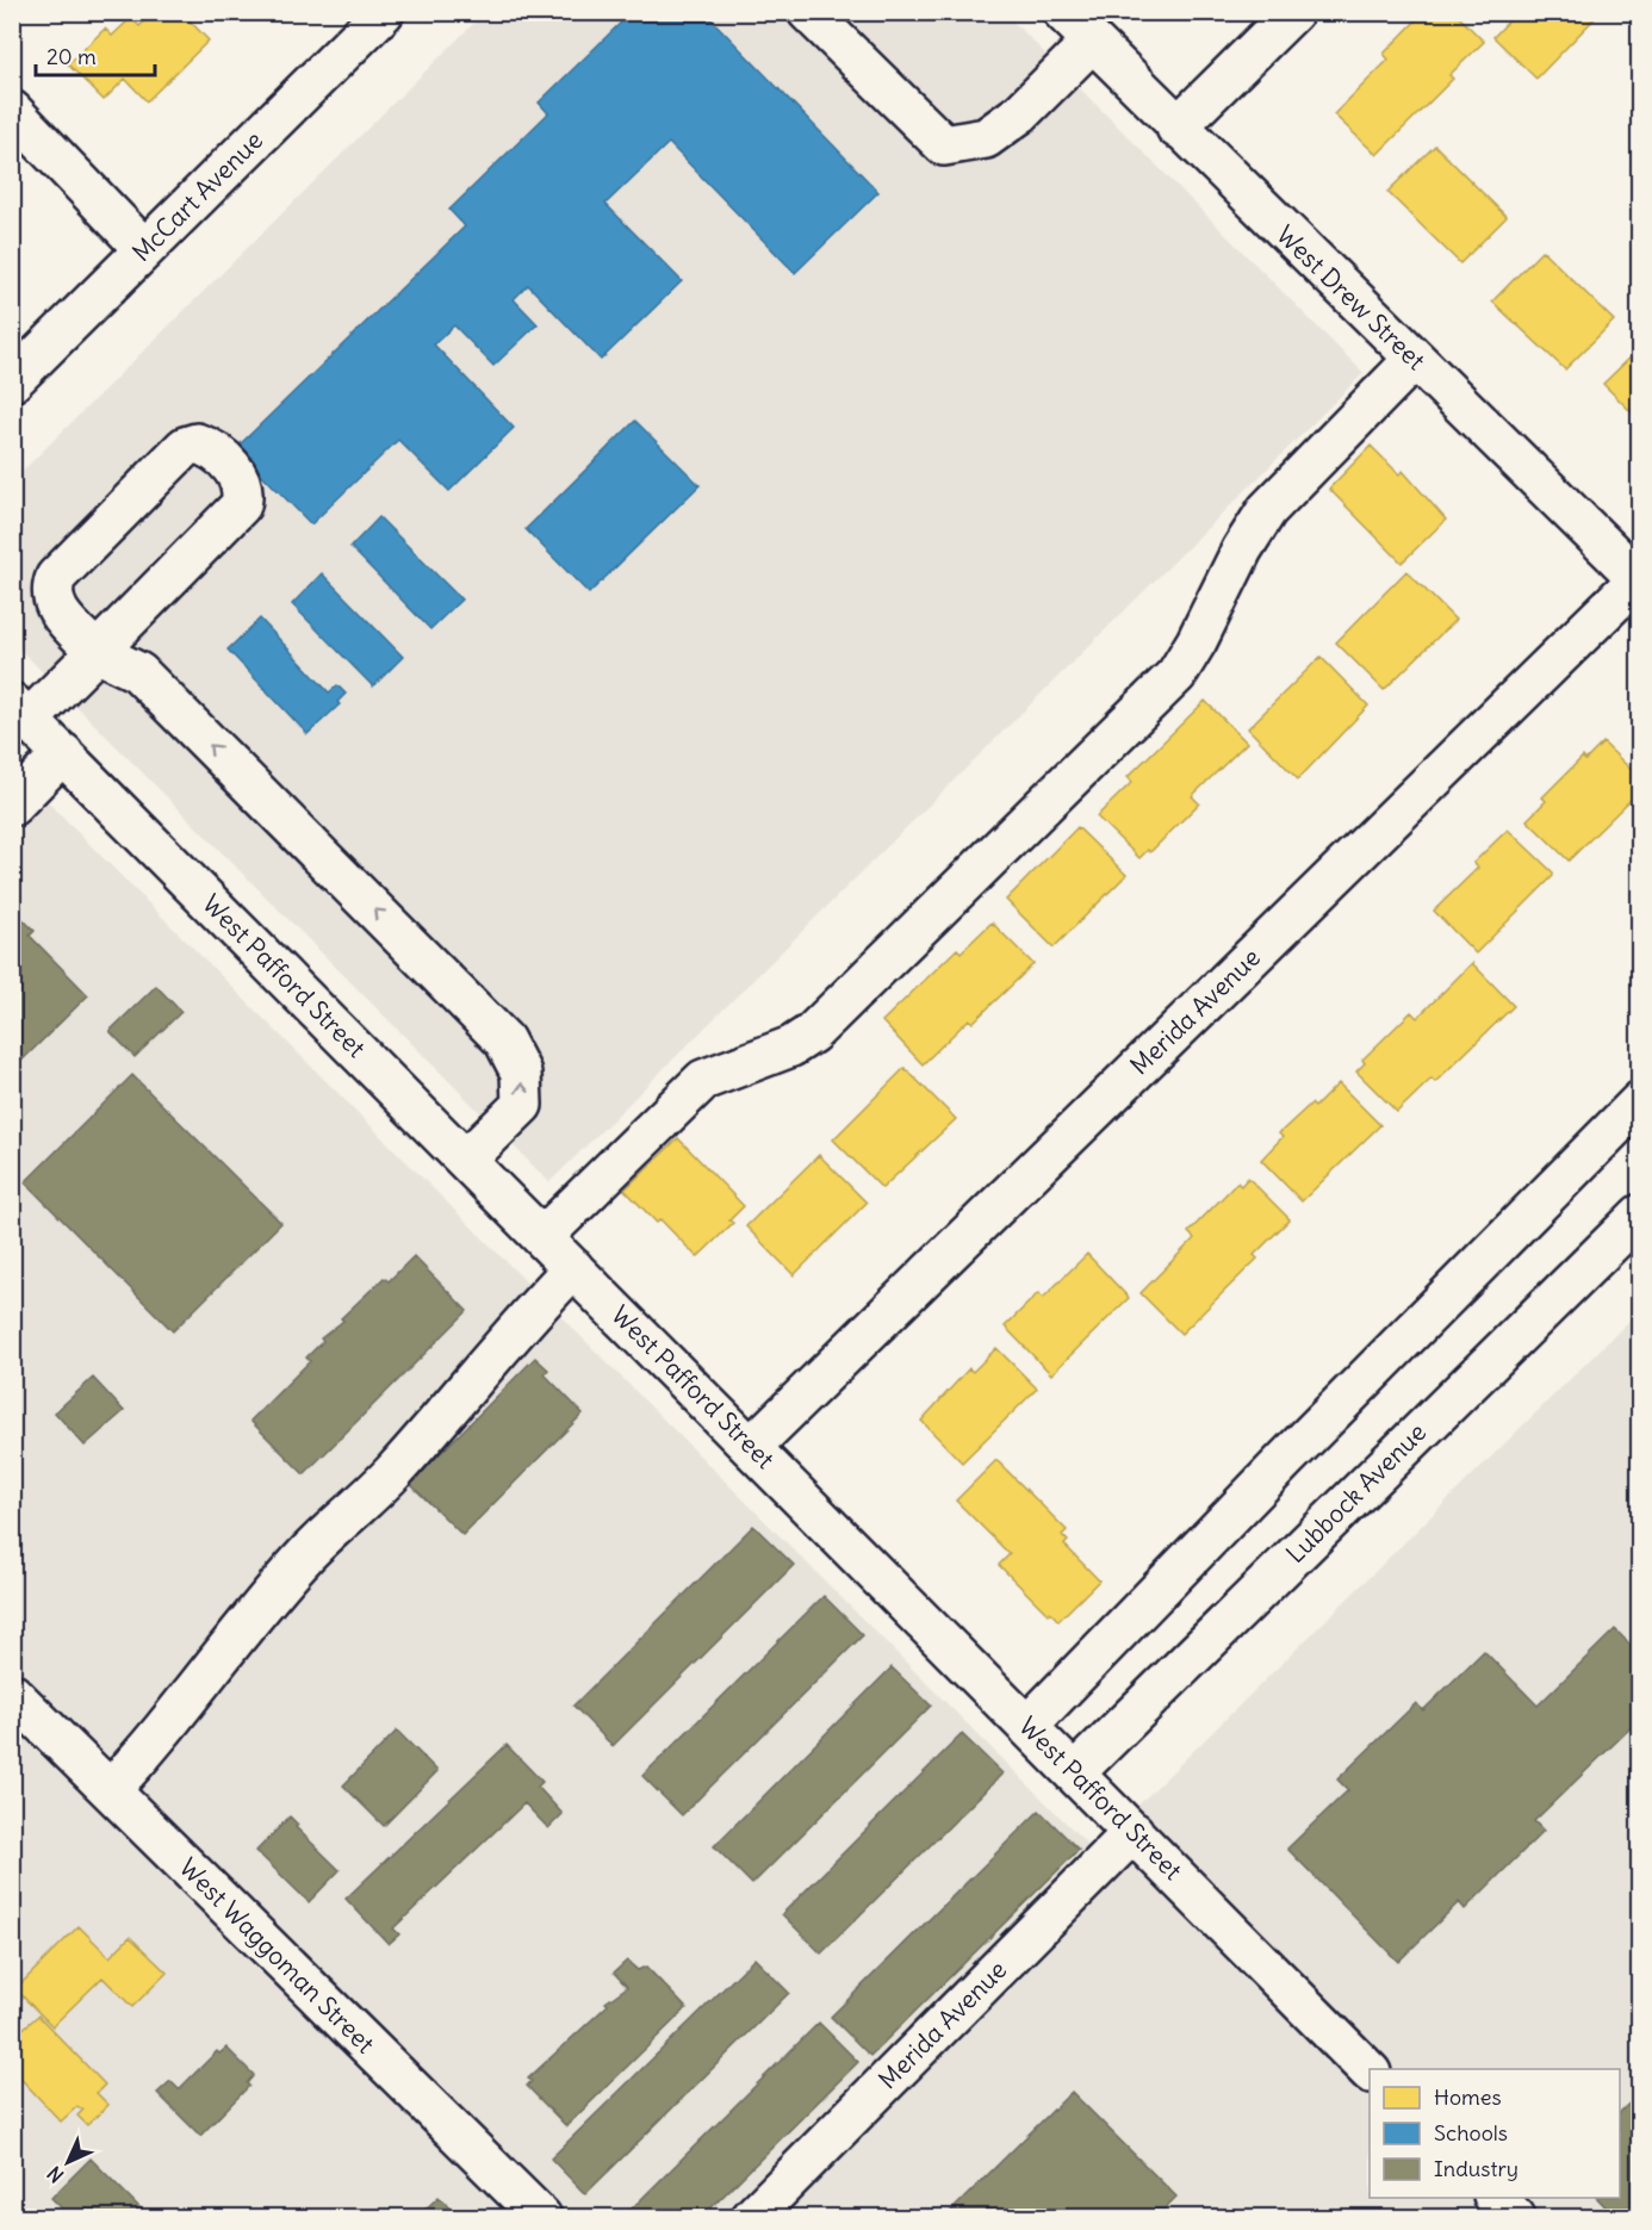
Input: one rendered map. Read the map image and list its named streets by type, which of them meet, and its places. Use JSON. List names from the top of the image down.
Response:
{
  "streets": {
    "street": [
      "McCart Avenue",
      "West Drew Street",
      "West Pafford Street",
      "Merida Avenue",
      "Lubbock Avenue",
      "West Waggoman Street"
    ]
  },
  "crossings": [
    ["West Drew Street", "Merida Avenue"],
    ["West Pafford Street", "Merida Avenue"],
    ["West Pafford Street", "Lubbock Avenue"]
  ],
  "legend": ["Homes", "Schools", "Industry"],
  "scale_bar": "20 m",
  "north": "bottom left"
}
